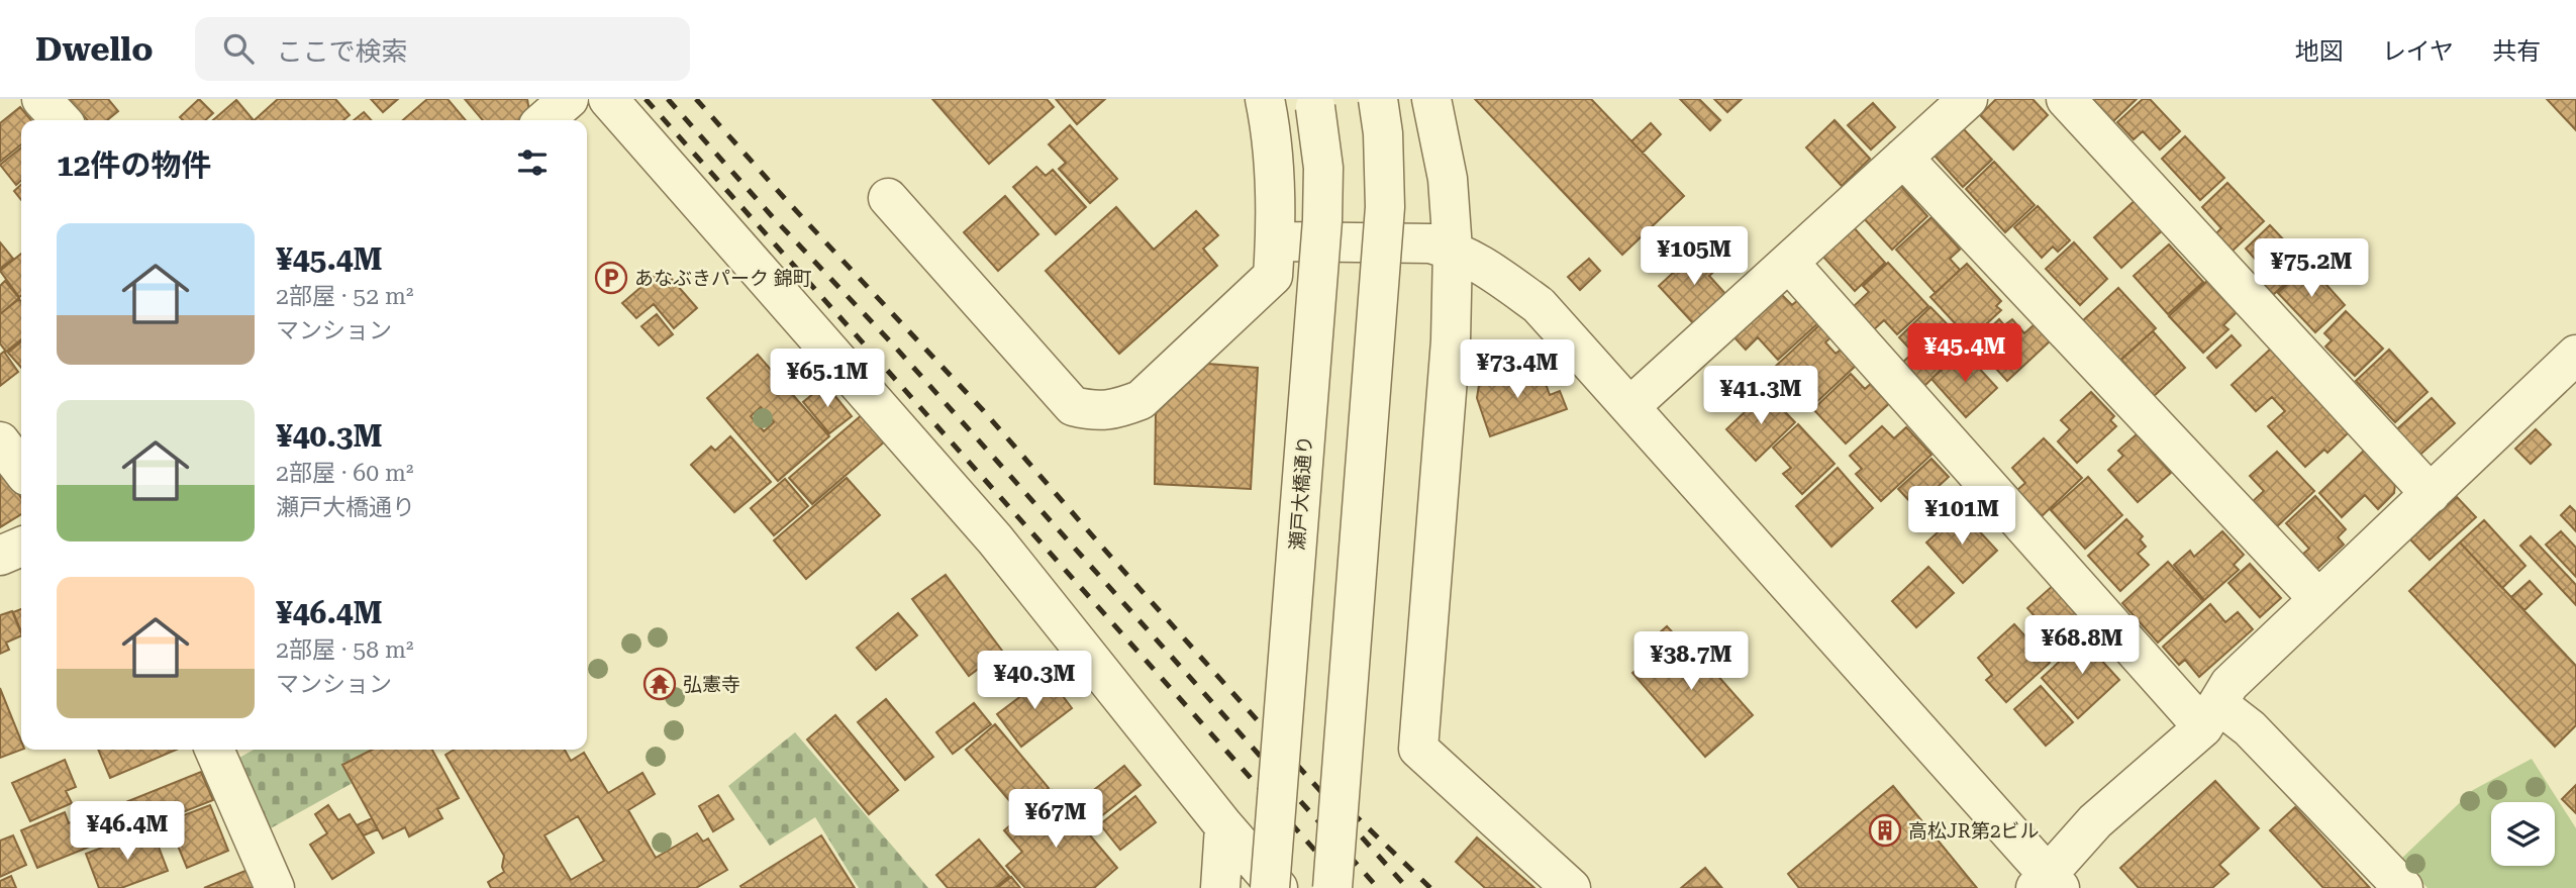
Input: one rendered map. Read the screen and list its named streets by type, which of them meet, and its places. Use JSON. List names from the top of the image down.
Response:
{
  "streets": {
    "street": ["瀬戸大橋通り"]
  },
  "places": {
    "parking": ["あなぶきパーク 錦町"],
    "temple": ["弘憲寺"],
    "building": ["高松JR第2ビル"]
  },
  "page": {
    "header": "Dwello",
    "search": "ここで検索",
    "nav": ["地図", "レイヤ", "共有"],
    "heading": "12件の物件",
    "list": [
      {
        "name": "¥45.4M",
        "note": "2部屋 · 52 m² · マンション"
      },
      {
        "name": "¥40.3M",
        "note": "2部屋 · 60 m² · 瀬戸大橋通り"
      },
      {
        "name": "¥46.4M",
        "note": "2部屋 · 58 m² · マンション"
      }
    ],
    "price": [
      "¥105M",
      "¥75.2M",
      "¥45.4M",
      "¥73.4M",
      "¥65.1M",
      "¥41.3M",
      "¥101M",
      "¥68.8M",
      "¥38.7M",
      "¥40.3M",
      "¥67M",
      "¥46.4M"
    ]
  }
}
